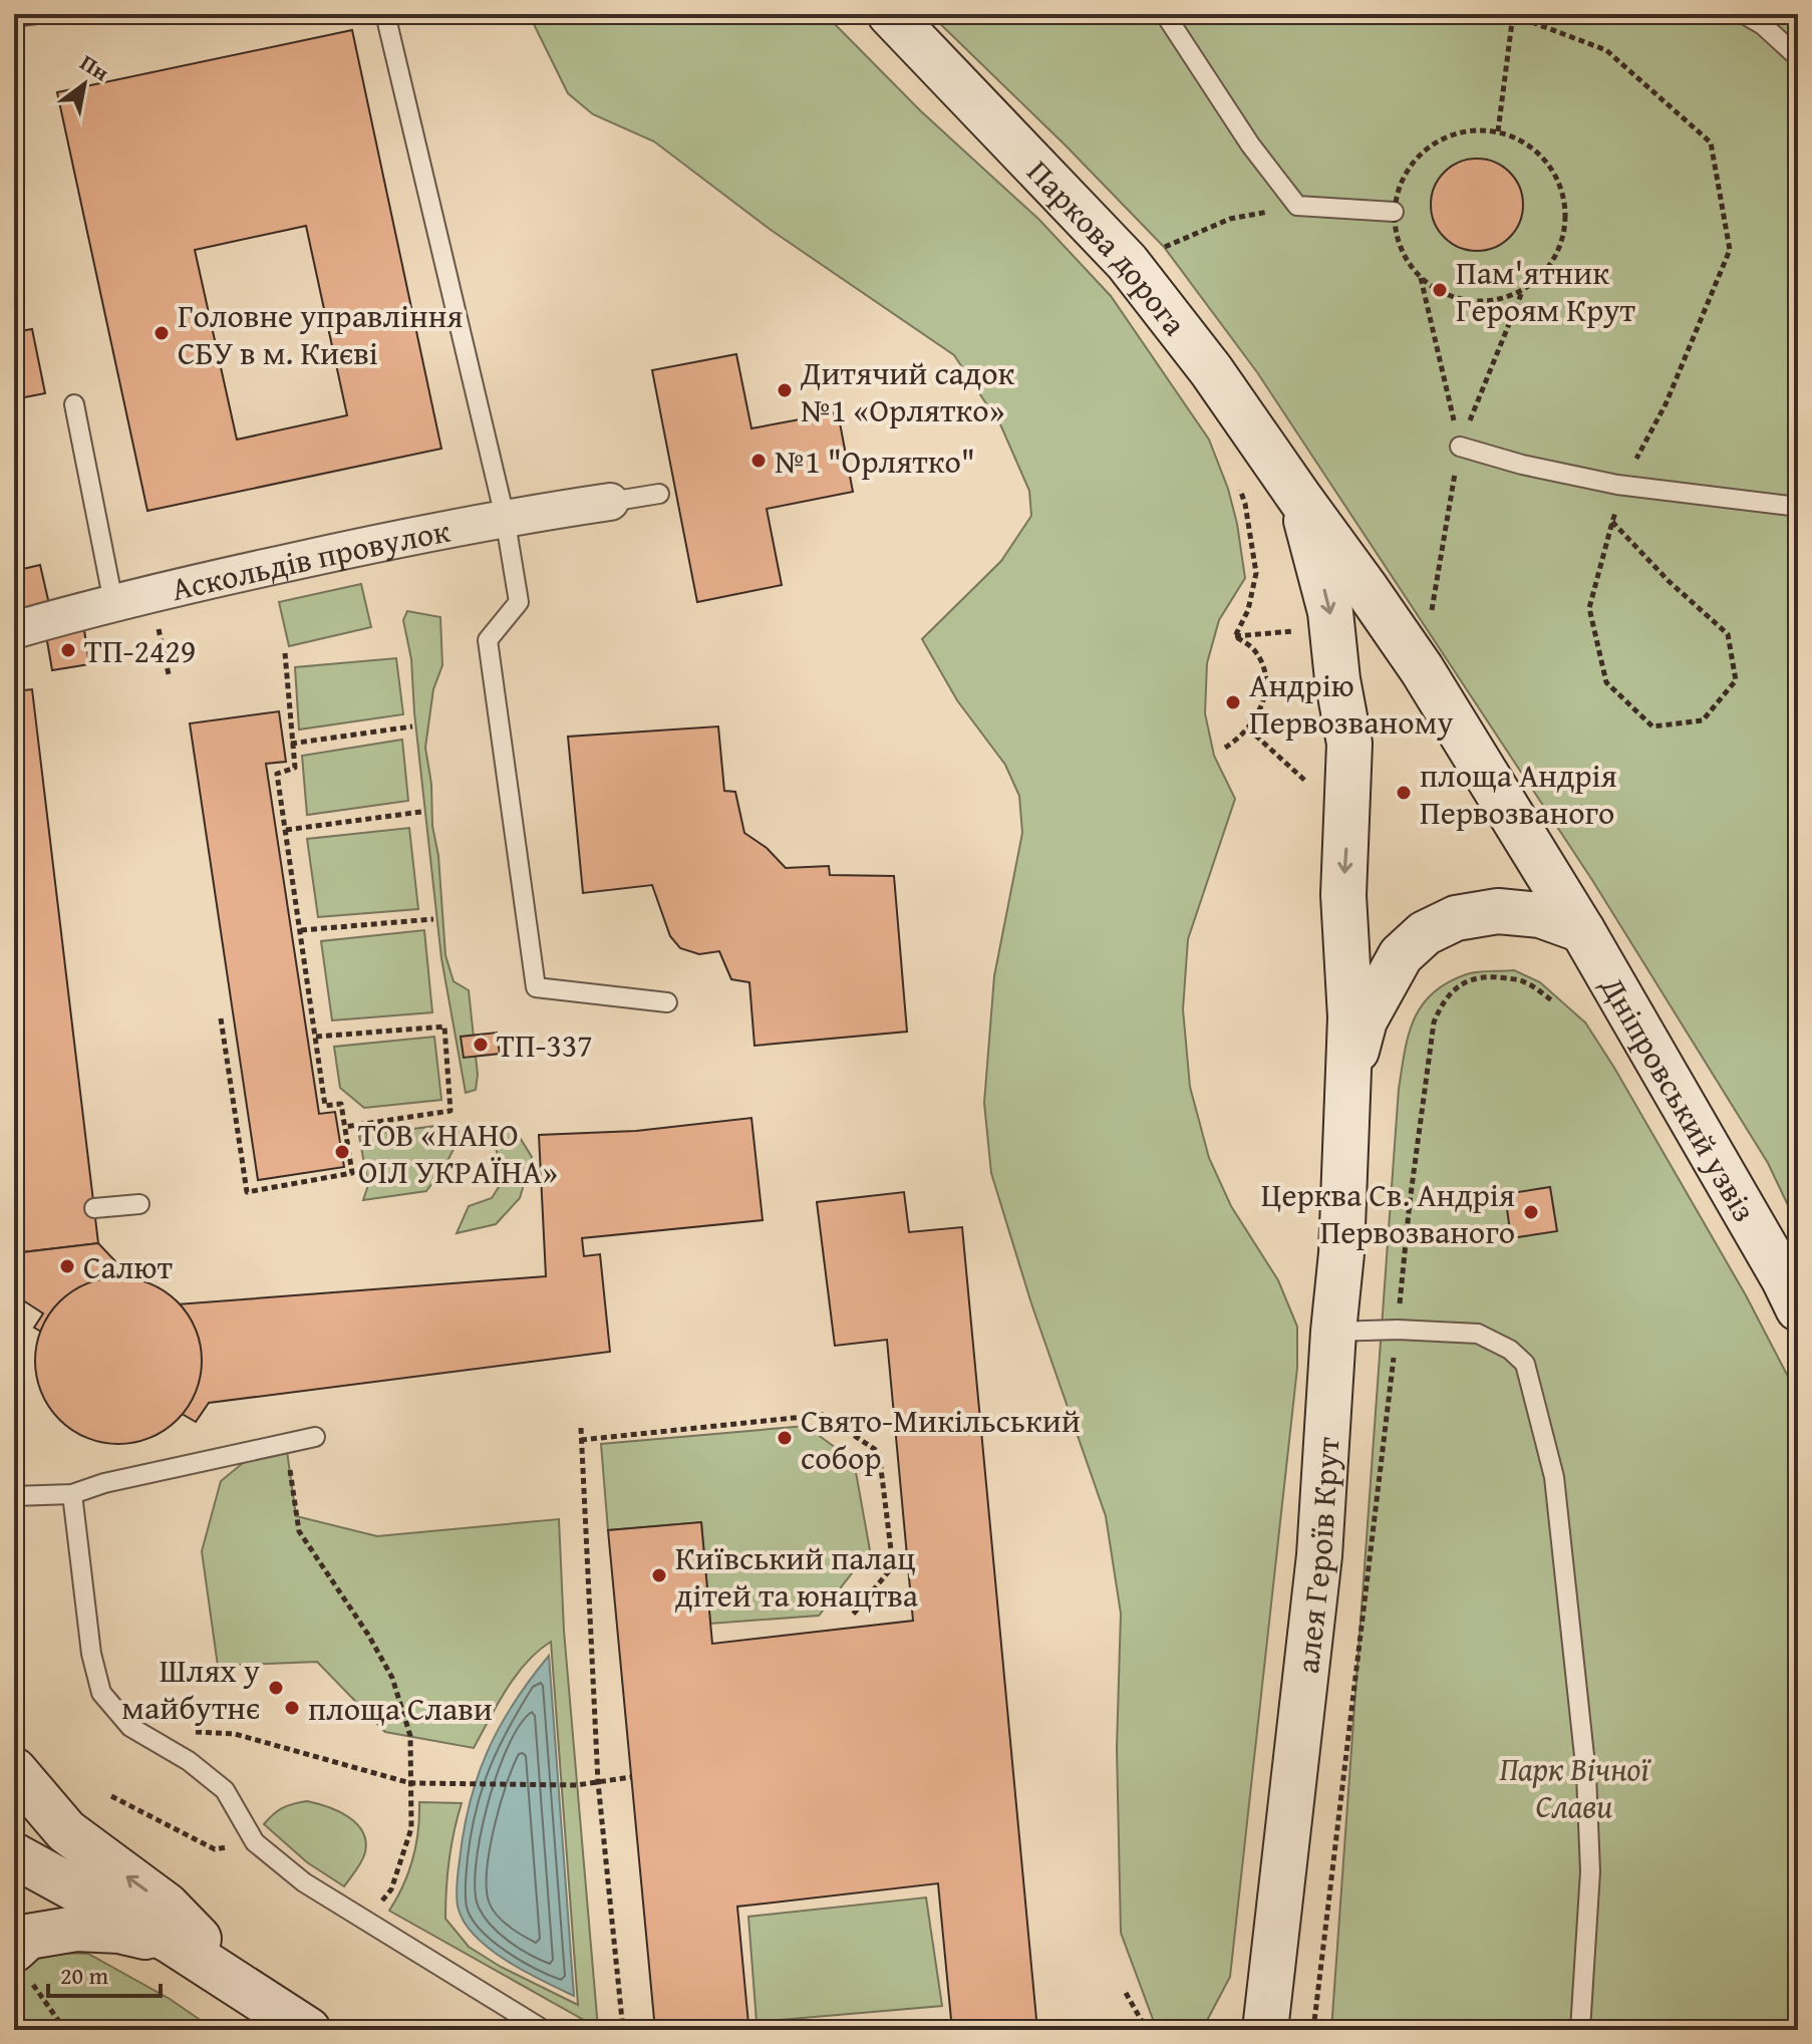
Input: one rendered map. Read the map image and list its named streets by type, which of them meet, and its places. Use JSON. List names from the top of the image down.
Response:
{
  "streets": {
    "main road": ["Паркова дорога", "Дніпровський узвіз", "алея Героїв Крут"],
    "street": ["Аскольдів провулок"]
  },
  "parks": ["Парк Вічної Слави"],
  "places": [
    "Пам'ятник Героям Крут",
    "Головне управління СБУ в м. Києві",
    "Дитячий садок №1 «Орлятко»",
    "№1 \"Орлятко\"",
    "ТП-2429",
    "Андрію Первозваному",
    "площа Андрія Первозваного",
    "ТП-337",
    "ТОВ «НАНО ОІЛ УКРАЇНА»",
    "Церква Св. Андрія Первозваного",
    "Салют",
    "Свято-Микільський собор",
    "Київський палац дітей та юнацтва",
    "Шлях у майбутнє",
    "площа Слави"
  ],
  "scale_bar": "20 m",
  "north": "top right"
}
